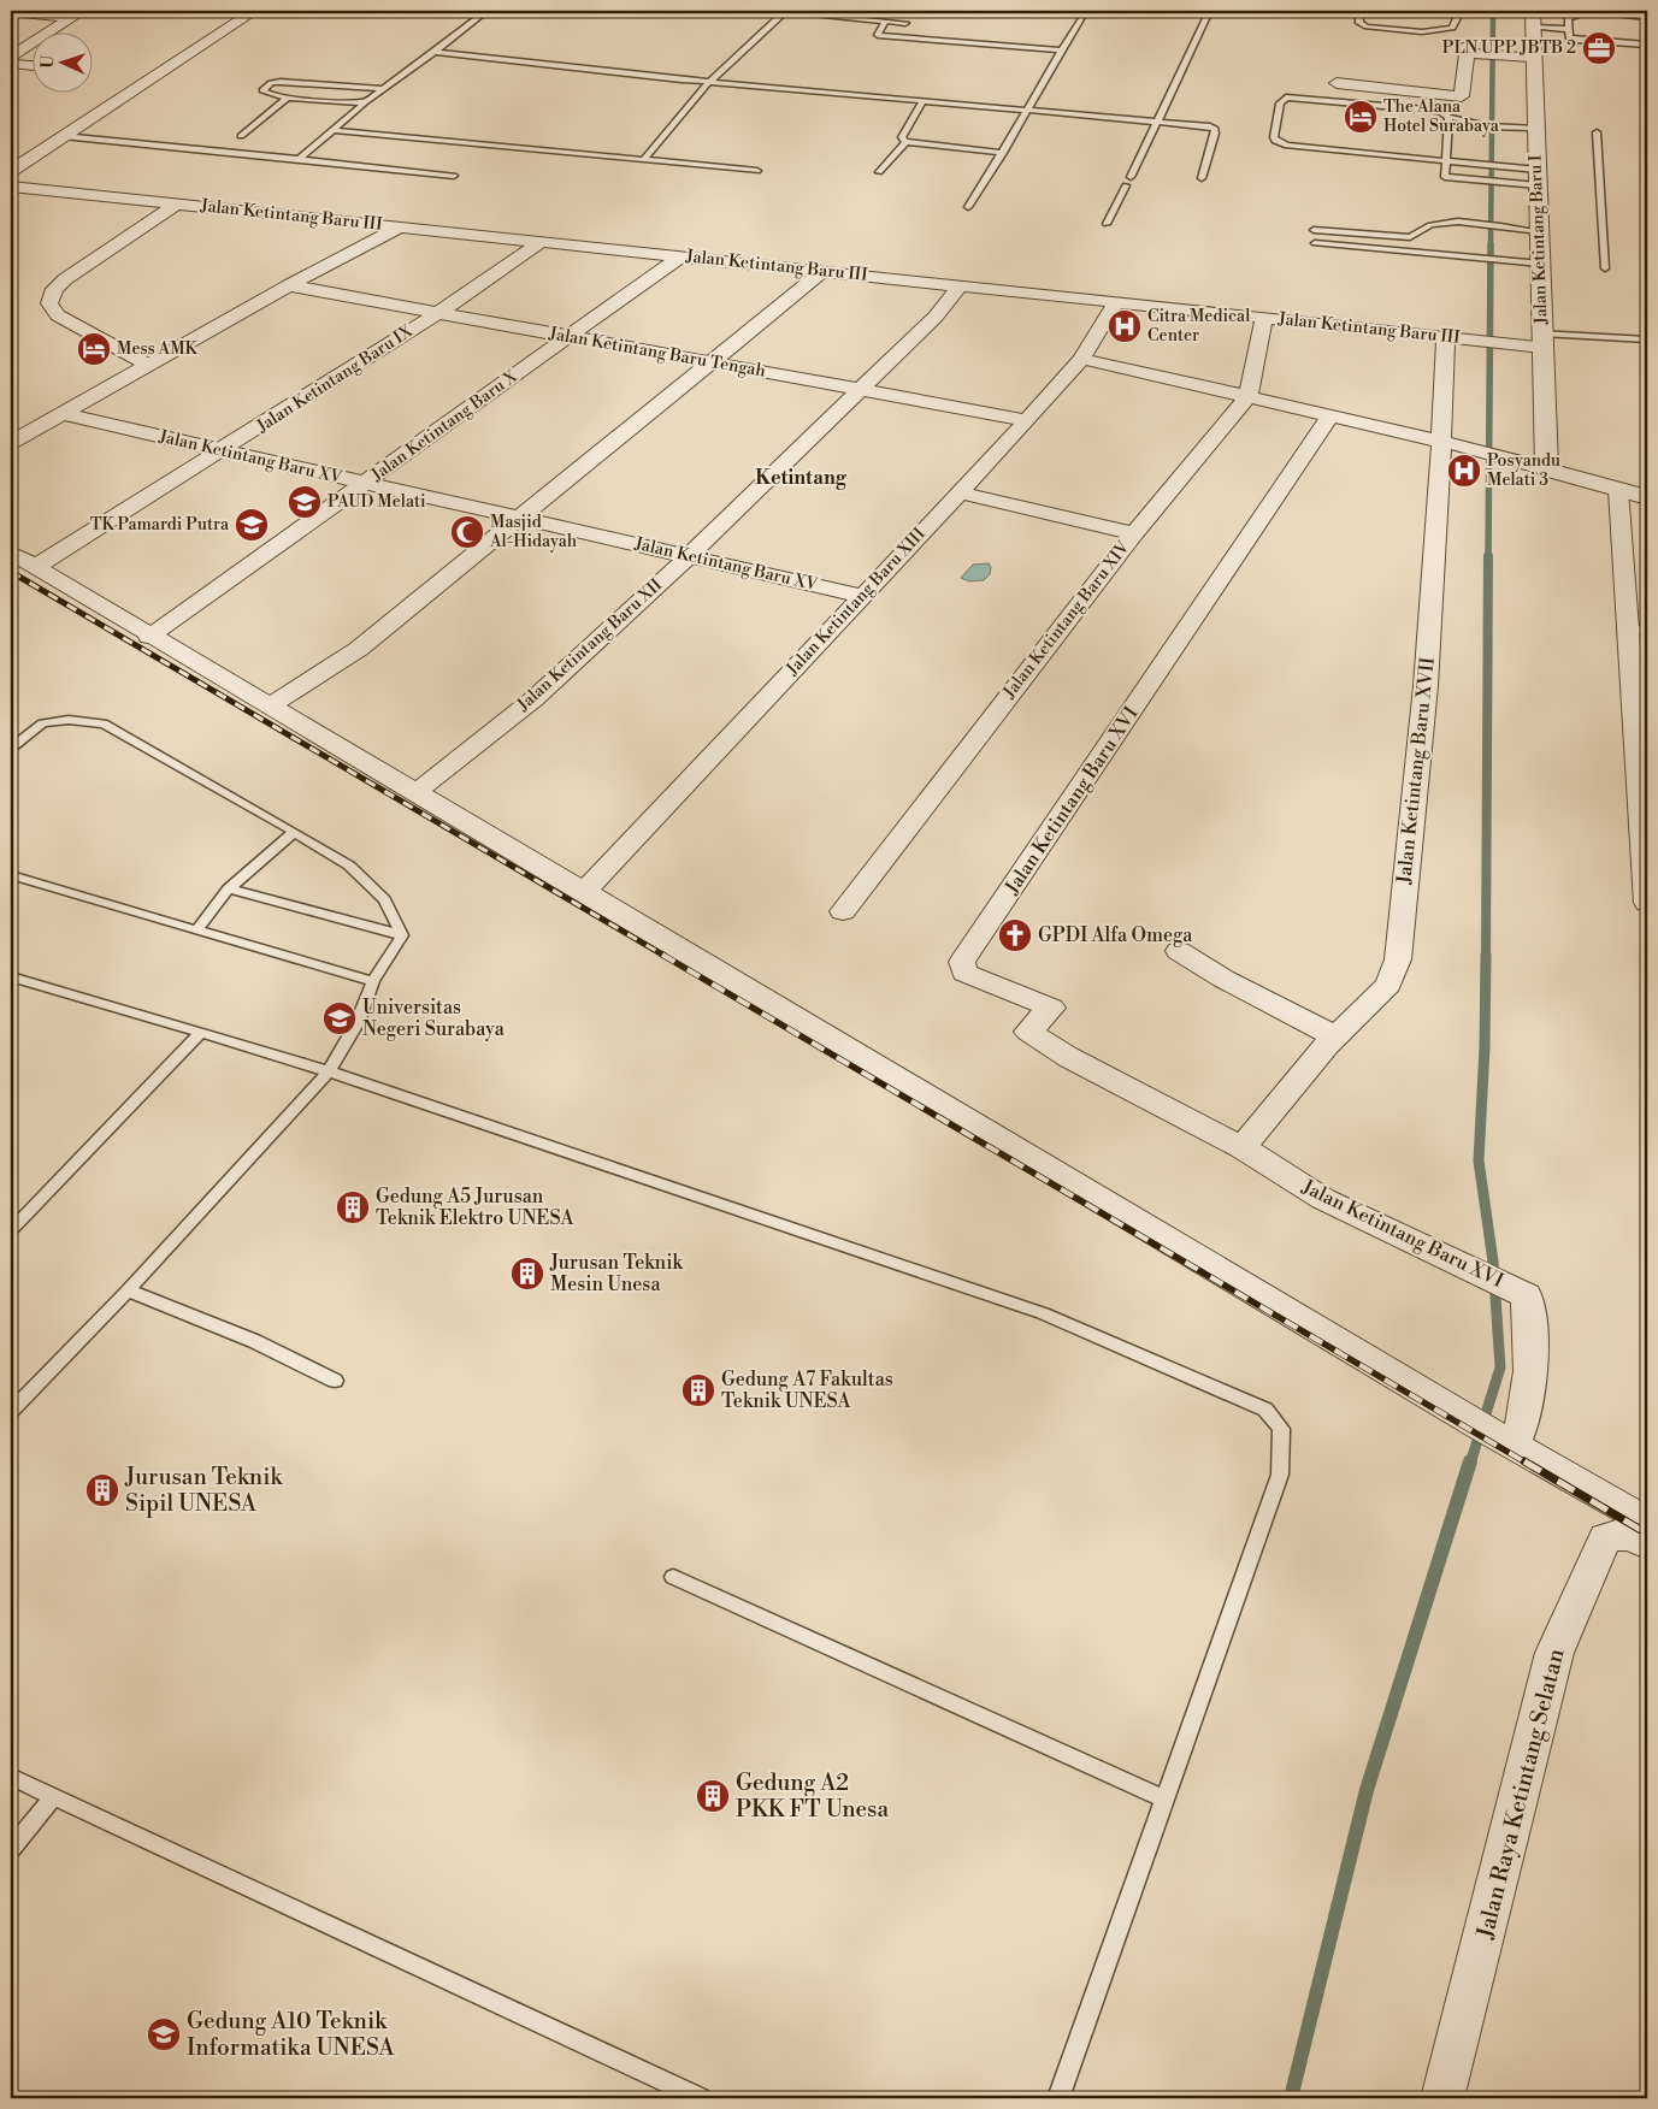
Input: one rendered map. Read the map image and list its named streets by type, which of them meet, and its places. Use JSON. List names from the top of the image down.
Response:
{
  "streets": {
    "street": [
      "Jalan Ketintang Baru III",
      "Jalan Ketintang Baru I",
      "Jalan Ketintang Baru Tengah",
      "Jalan Ketintang Baru IX",
      "Jalan Ketintang Baru X",
      "Jalan Ketintang Baru XV",
      "Jalan Ketintang Baru XIII",
      "Jalan Ketintang Baru XIV",
      "Jalan Ketintang Baru XII",
      "Jalan Ketintang Baru XVII",
      "Jalan Ketintang Baru XVI",
      "Jalan Raya Ketintang Selatan"
    ]
  },
  "crossings": [
    ["Jalan Ketintang Baru III", "Jalan Ketintang Baru I"],
    ["Jalan Ketintang Baru III", "Jalan Ketintang Baru IX"],
    ["Jalan Ketintang Baru III", "Jalan Ketintang Baru X"],
    ["Jalan Ketintang Baru III", "Jalan Ketintang Baru XIII"],
    ["Jalan Ketintang Baru III", "Jalan Ketintang Baru XIV"],
    ["Jalan Ketintang Baru III", "Jalan Ketintang Baru XII"],
    ["Jalan Ketintang Baru III", "Jalan Ketintang Baru XVII"],
    ["Jalan Ketintang Baru Tengah", "Jalan Ketintang Baru IX"],
    ["Jalan Ketintang Baru Tengah", "Jalan Ketintang Baru X"],
    ["Jalan Ketintang Baru Tengah", "Jalan Ketintang Baru XIII"],
    ["Jalan Ketintang Baru Tengah", "Jalan Ketintang Baru XII"],
    ["Jalan Ketintang Baru IX", "Jalan Ketintang Baru XV"],
    ["Jalan Ketintang Baru X", "Jalan Ketintang Baru XV"],
    ["Jalan Ketintang Baru XV", "Jalan Ketintang Baru XIII"],
    ["Jalan Ketintang Baru XV", "Jalan Ketintang Baru XII"],
    ["Jalan Ketintang Baru XVII", "Jalan Ketintang Baru XVI"]
  ],
  "districts": ["Ketintang"],
  "places": {
    "office": ["PLN UPP JBTB 2"],
    "hotel": ["The Alana Hotel Surabaya", "Mess AMK"],
    "hospital": ["Citra Medical Center", "Posyandu Melati 3"],
    "school or university": [
      "PAUD Melati",
      "TK Pamardi Putra",
      "Universitas Negeri Surabaya",
      "Gedung A10 Teknik Informatika UNESA"
    ],
    "mosque": ["Masjid Al-Hidayah"],
    "church": ["GPDI Alfa Omega"],
    "building": [
      "Gedung A5 Jurusan Teknik Elektro UNESA",
      "Jurusan Teknik Mesin Unesa",
      "Gedung A7 Fakultas Teknik UNESA",
      "Jurusan Teknik Sipil UNESA",
      "Gedung A2 PKK FT Unesa"
    ]
  },
  "north": "left"
}
